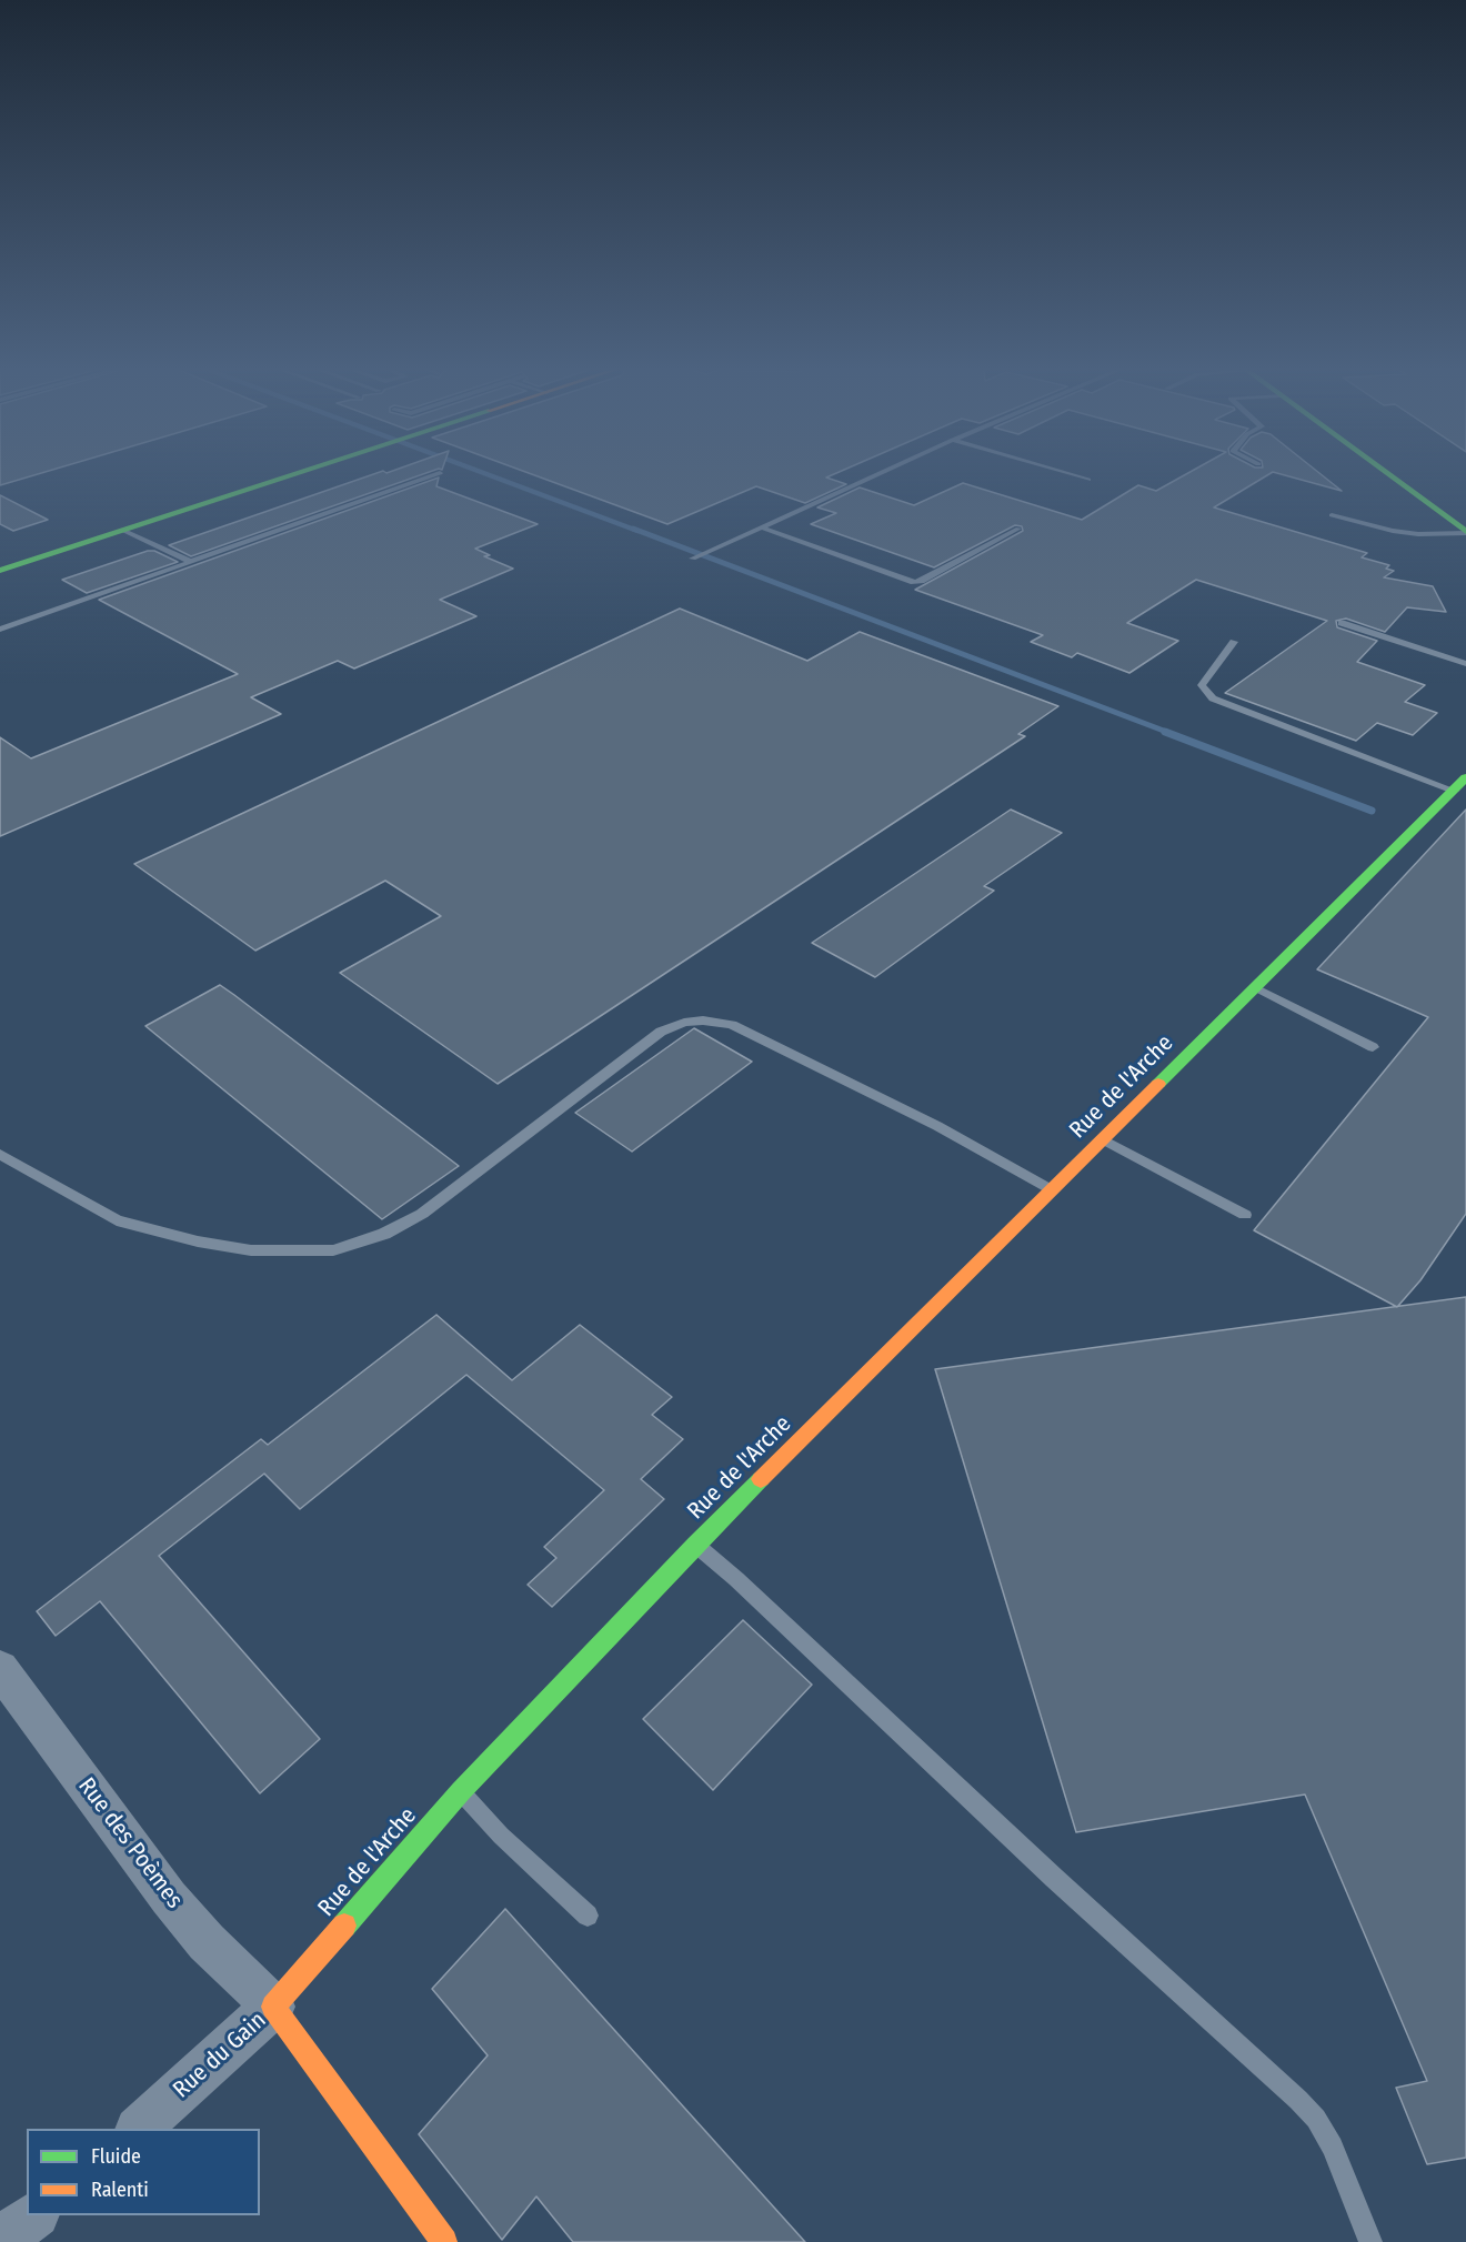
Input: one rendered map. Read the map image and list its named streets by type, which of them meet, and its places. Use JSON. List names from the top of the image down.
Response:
{
  "streets": {
    "street": ["Rue de l'Arche", "Rue des Poèmes", "Rue du Gain"]
  },
  "crossings": [
    ["Rue de l'Arche", "Rue des Poèmes"],
    ["Rue de l'Arche", "Rue du Gain"],
    ["Rue des Poèmes", "Rue du Gain"]
  ],
  "legend": ["Fluide", "Ralenti"]
}
